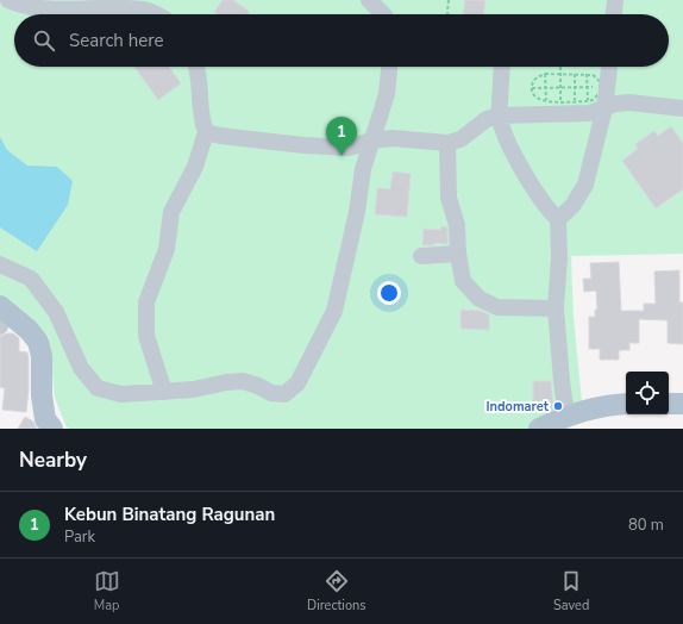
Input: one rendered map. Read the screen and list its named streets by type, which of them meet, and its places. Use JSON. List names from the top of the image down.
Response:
{
  "places": ["Indomaret"],
  "page": {
    "search": "Search here",
    "pins": "1",
    "heading": "Nearby",
    "list": [
      {
        "mark": "1",
        "name": "Kebun Binatang Ragunan",
        "note": "Park",
        "value": "80 m"
      }
    ],
    "nav": ["Map", "Directions", "Saved"]
  }
}
